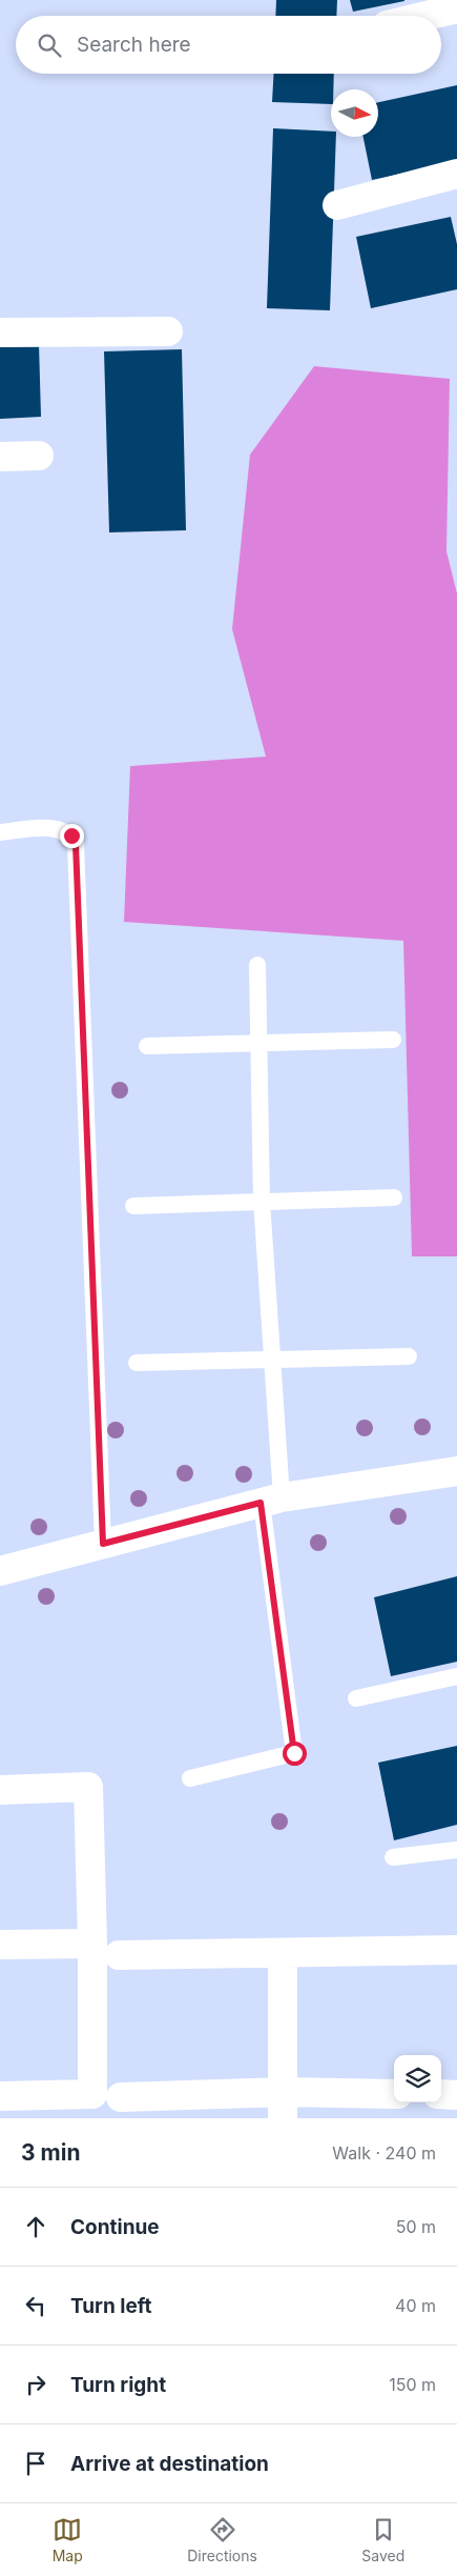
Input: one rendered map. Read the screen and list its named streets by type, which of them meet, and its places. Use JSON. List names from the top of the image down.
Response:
{
  "north": "right",
  "page": {
    "search": "Search here",
    "heading": ["3 min", "Walk · 240 m"],
    "list": [
      ["Continue", "50 m"],
      ["Turn left", "40 m"],
      ["Turn right", "150 m"],
      "Arrive at destination"
    ],
    "nav": ["Map", "Directions", "Saved"]
  }
}
